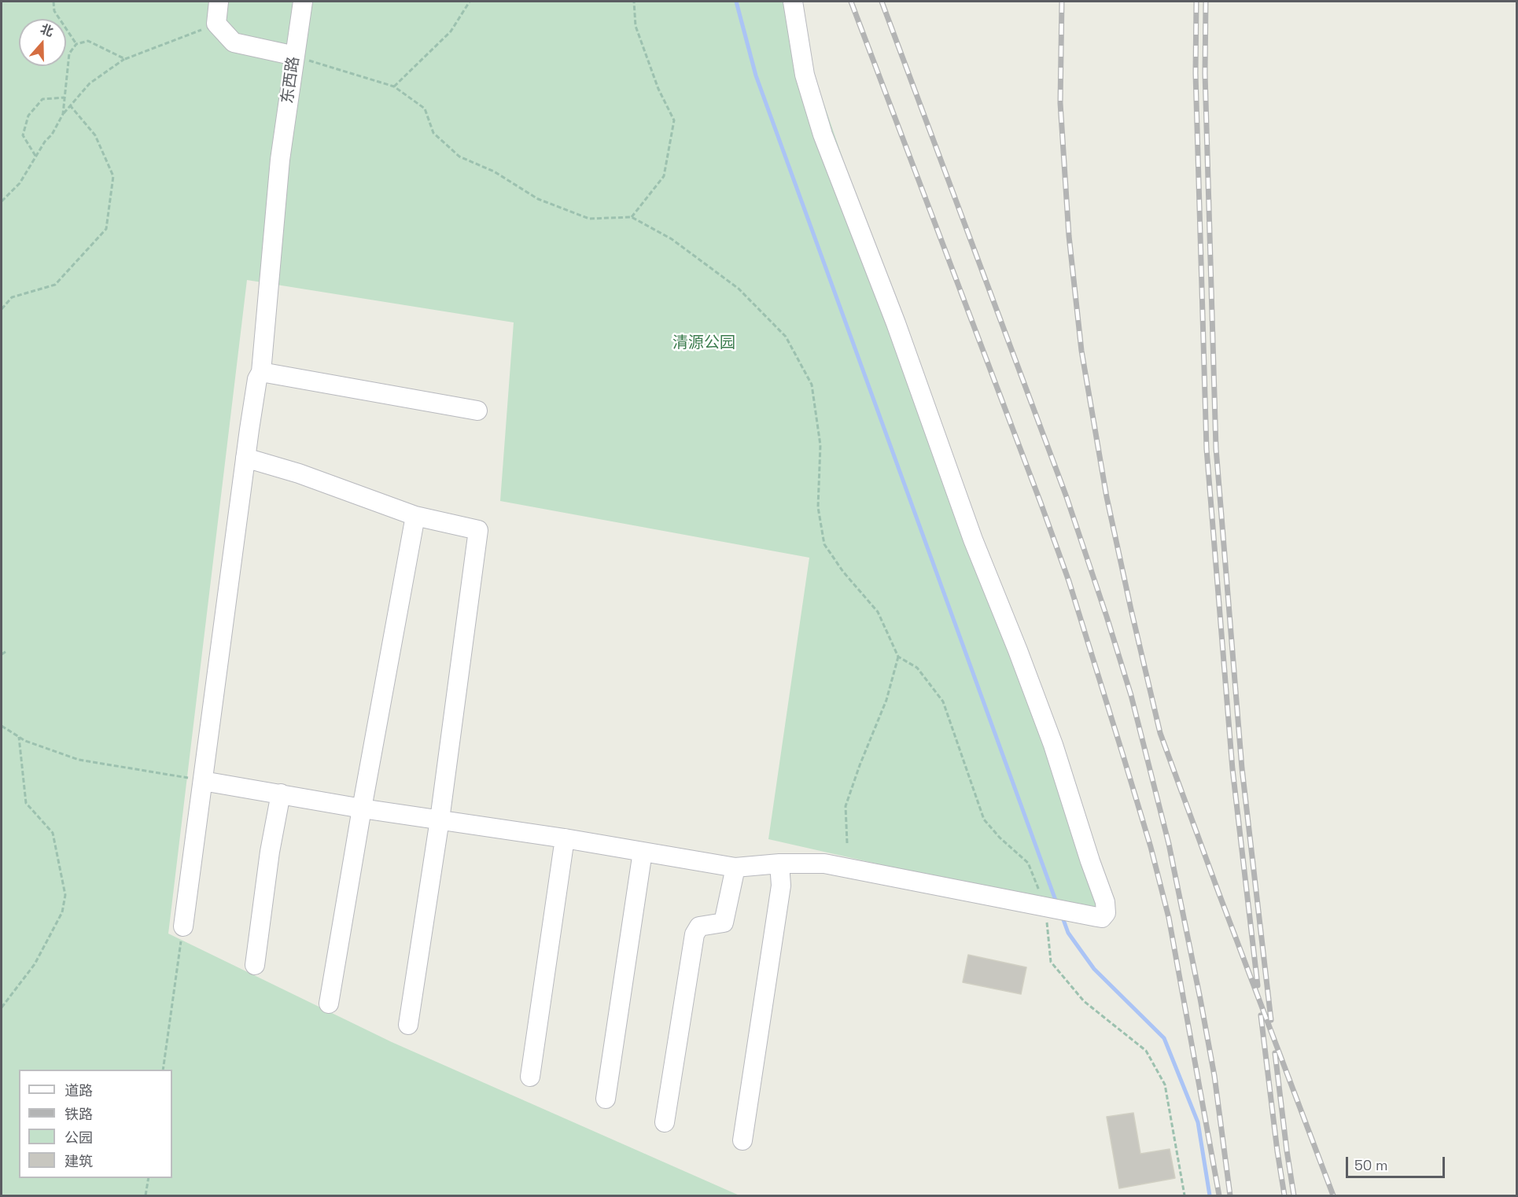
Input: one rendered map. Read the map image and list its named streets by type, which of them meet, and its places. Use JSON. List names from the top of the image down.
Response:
{
  "streets": {
    "street": ["东西路"]
  },
  "parks": ["清源公园"],
  "legend": [
    "道路",
    "铁路",
    "公园",
    "建筑"
  ],
  "scale_bar": "50 m",
  "north": "top"
}
